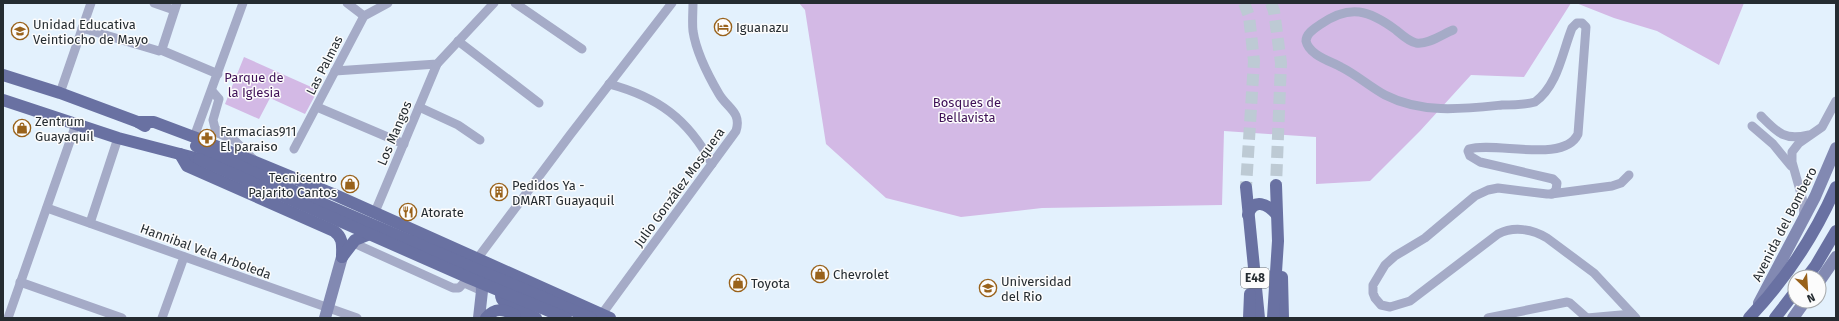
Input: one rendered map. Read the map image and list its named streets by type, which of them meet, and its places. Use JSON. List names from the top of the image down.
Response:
{
  "streets": {
    "main road": ["Avenida del Bombero", "E48"],
    "street": [
      "Las Palmas",
      "Los Mangos",
      "Julio González Mosquera",
      "Hannibal Vela Arboleda"
    ]
  },
  "parks": ["Parque de la Iglesia", "Bosques de Bellavista"],
  "places": {
    "hotel": ["Iguanazu"],
    "school or university": ["Unidad Educativa Veintiocho de Mayo", "Universidad del Rio"],
    "shop": [
      "Zentrum Guayaquil",
      "Tecnicentro Pajarito Cantos",
      "Chevrolet",
      "Toyota"
    ],
    "pharmacy": ["Farmacias911 El paraiso"],
    "building": ["Pedidos Ya - DMART Guayaquil"],
    "restaurant": ["Atorate"]
  },
  "north": "bottom right"
}
